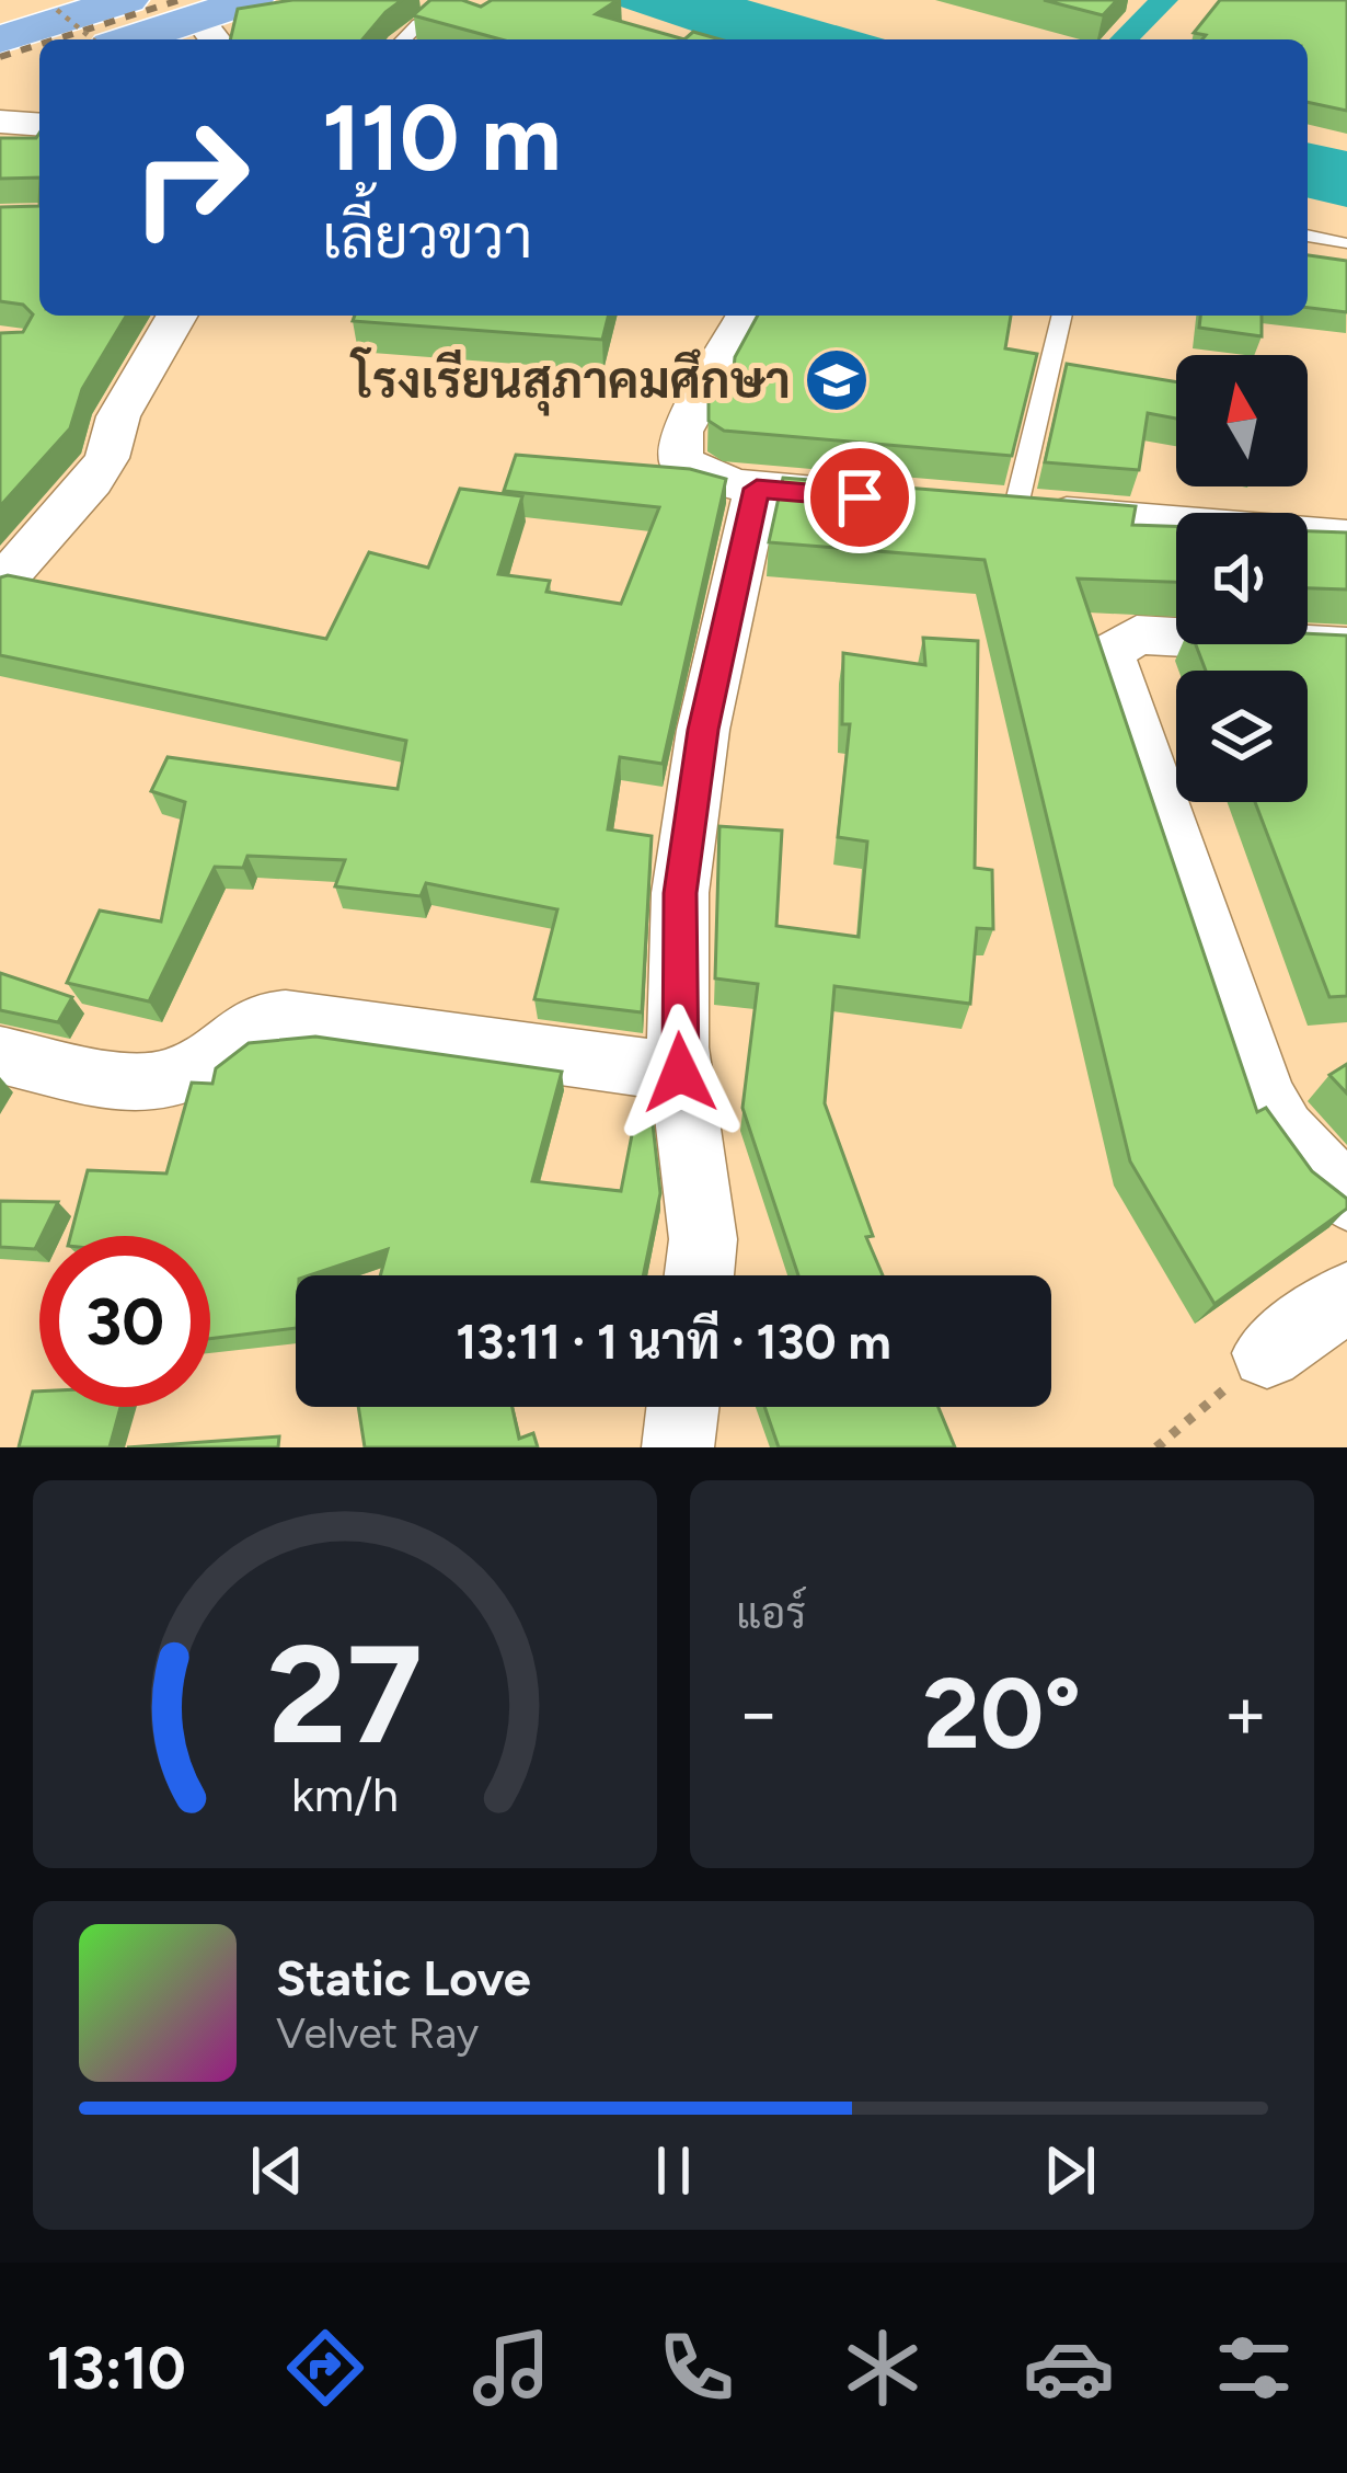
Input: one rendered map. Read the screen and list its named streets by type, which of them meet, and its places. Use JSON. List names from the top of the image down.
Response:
{
  "places": {
    "school or university": ["โรงเรียนสุภาคมศึกษา"]
  },
  "north": "top",
  "page": {
    "turn": ["110 m", "เลี้ยวขวา"],
    "limit": "30",
    "trip": "13:11 · 1 นาที · 130 m",
    "tile": "แอร์",
    "heat": ["−", "20°", "+"],
    "song": ["Static Love", "Velvet Ray"],
    "tabs": "13:10",
    "gauge": ["27", "km/h"]
  }
}
